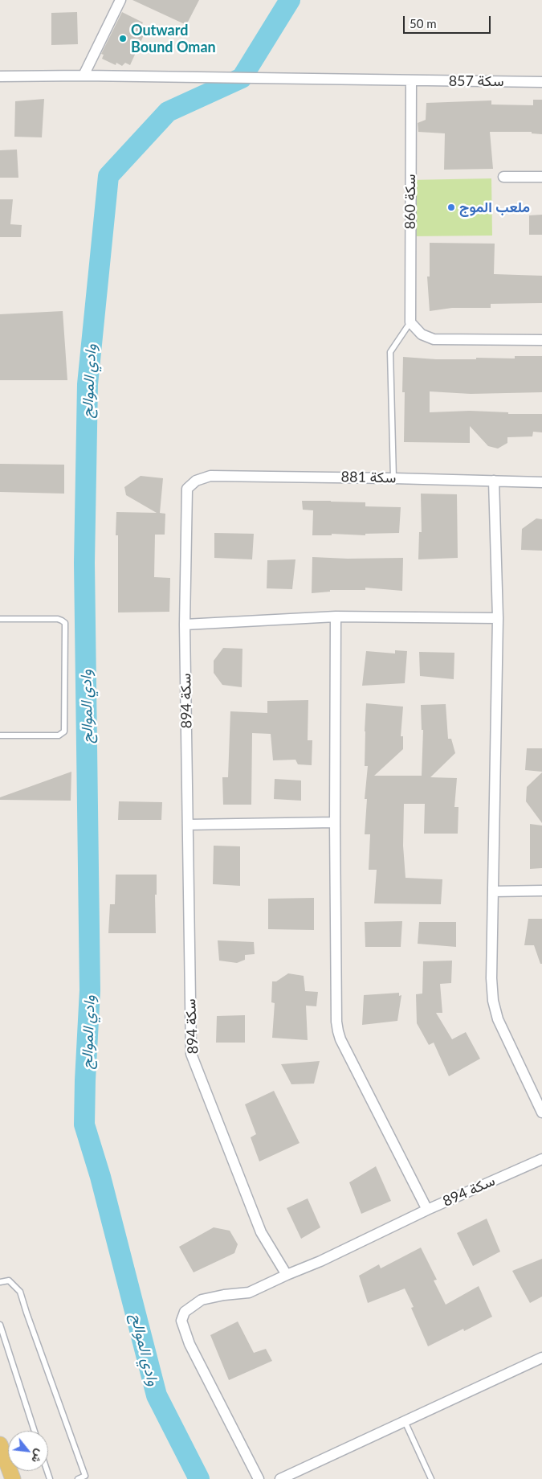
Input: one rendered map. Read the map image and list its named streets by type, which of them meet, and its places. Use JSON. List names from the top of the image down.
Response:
{
  "streets": {
    "street": [
      "سكة 857",
      "سكة 860",
      "سكة 881",
      "سكة 894"
    ]
  },
  "crossings": [
    ["سكة 857", "سكة 860"],
    ["سكة 881", "سكة 894"]
  ],
  "water": ["وادي الموالح"],
  "places": ["Outward Bound Oman", "ملعب الموج"],
  "scale_bar": "50 m",
  "north": "bottom right"
}
